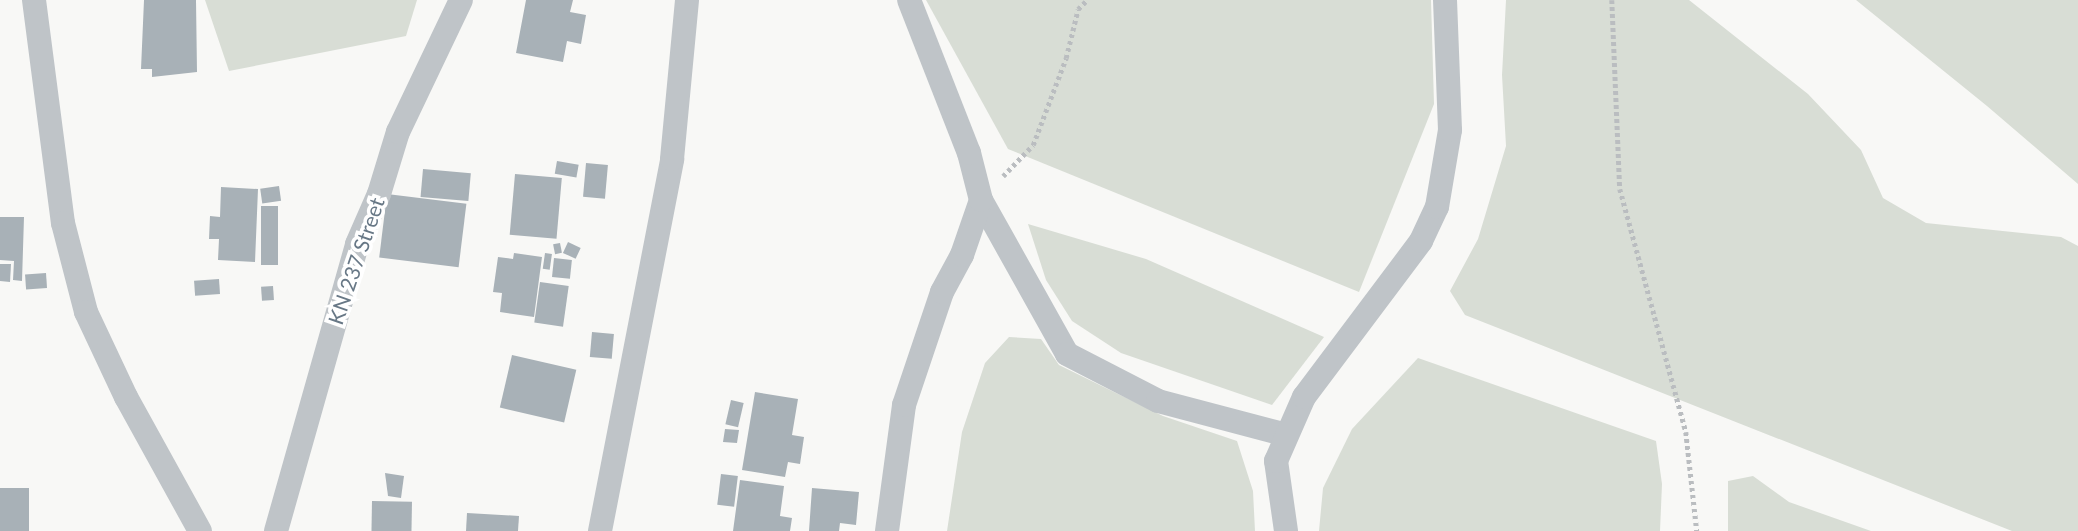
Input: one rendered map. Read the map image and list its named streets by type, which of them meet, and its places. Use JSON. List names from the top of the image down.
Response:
{
  "streets": {
    "street": ["KN 237 Street"]
  }
}
